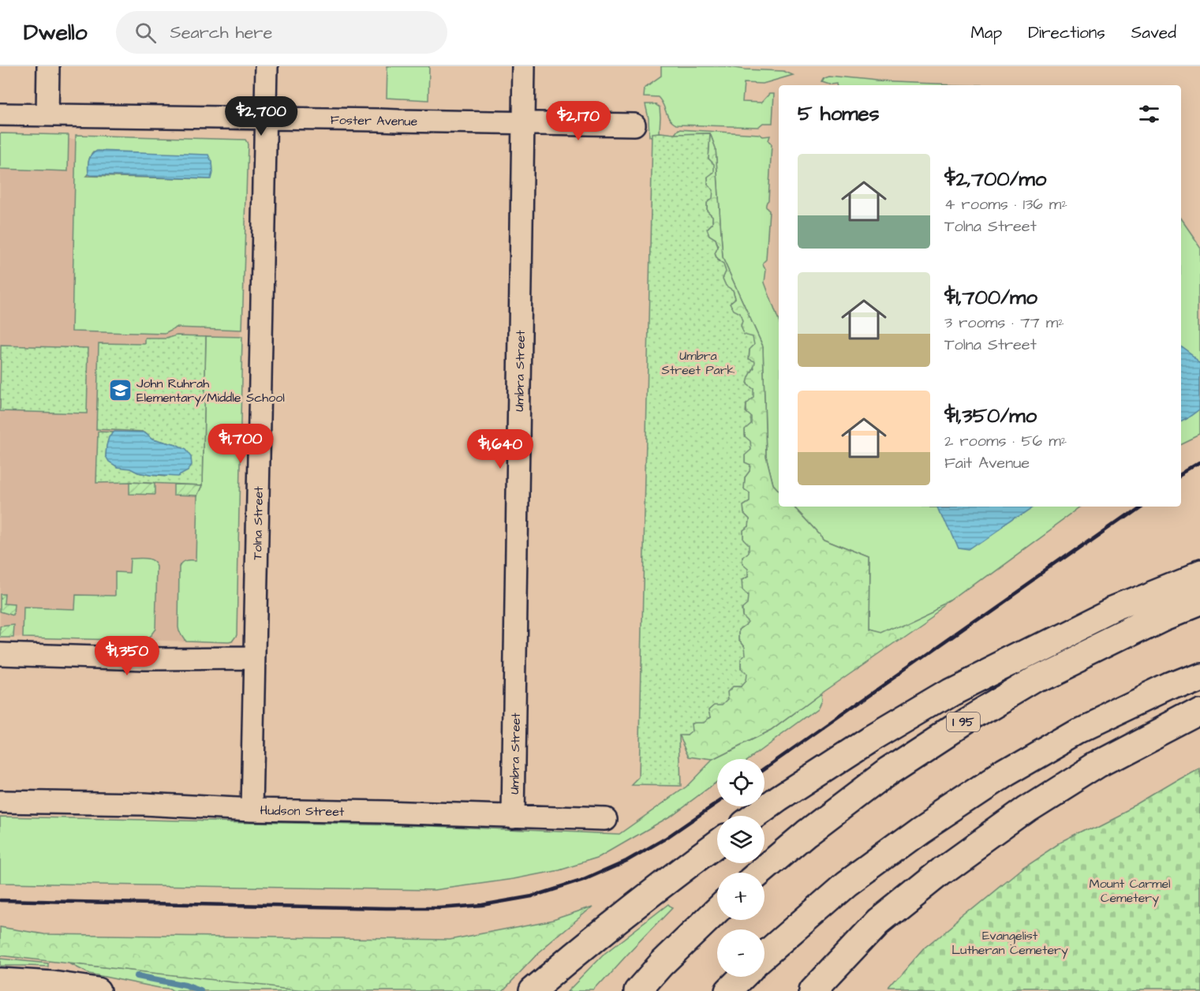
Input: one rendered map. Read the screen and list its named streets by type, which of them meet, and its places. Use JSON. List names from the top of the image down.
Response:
{
  "streets": {
    "highway": ["I 95"],
    "street": [
      "Foster Avenue",
      "Umbra Street",
      "Tolna Street",
      "Hudson Street"
    ]
  },
  "crossings": [
    ["Foster Avenue", "Umbra Street"],
    ["Foster Avenue", "Tolna Street"],
    ["Umbra Street", "Hudson Street"],
    ["Tolna Street", "Hudson Street"]
  ],
  "parks": ["Umbra Street Park", "Mount Carmel Cemetery", "Evangelist Lutheran Cemetery"],
  "places": {
    "school or university": ["John Ruhrah Elementary/Middle School"]
  },
  "page": {
    "header": "Dwello",
    "search": "Search here",
    "nav": ["Map", "Directions", "Saved"],
    "heading": "5 homes",
    "price": [
      "$2,700",
      "$2,170",
      "$1,700",
      "$1,640",
      "$1,350"
    ],
    "list": [
      {
        "name": "$2,700/mo",
        "note": "4 rooms · 136 m² · Tolna Street"
      },
      {
        "name": "$1,700/mo",
        "note": "3 rooms · 77 m² · Tolna Street"
      },
      {
        "name": "$1,350/mo",
        "note": "2 rooms · 56 m² · Fait Avenue"
      }
    ],
    "map_buttons": ["+", "−"]
  }
}
